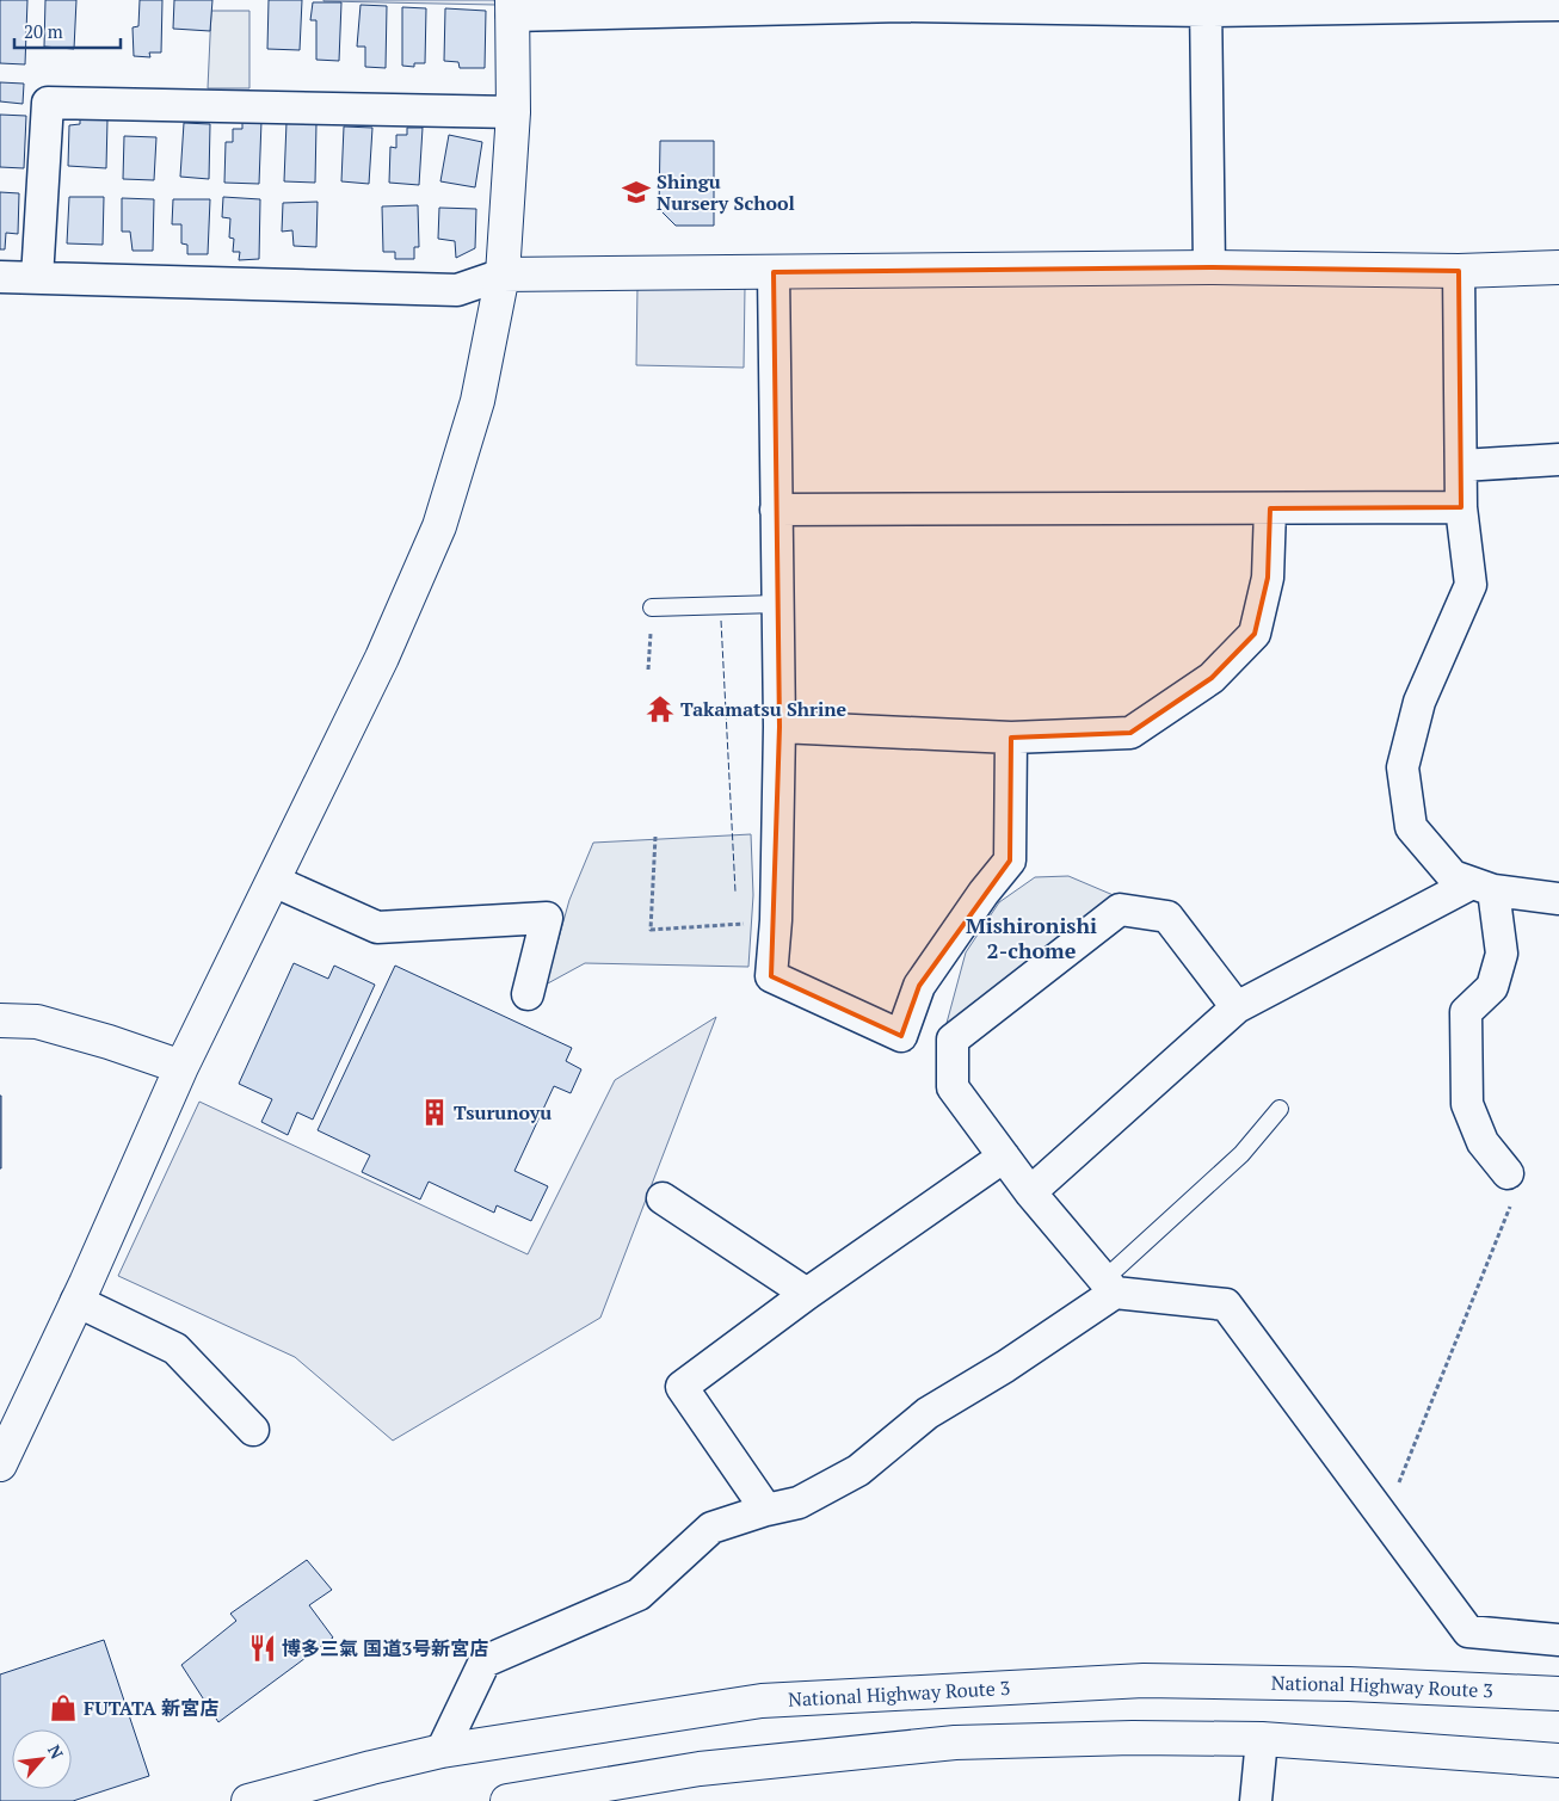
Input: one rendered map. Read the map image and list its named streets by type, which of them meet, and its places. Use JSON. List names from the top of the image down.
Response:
{
  "streets": {
    "main road": ["National Highway Route 3"]
  },
  "districts": ["Mishironishi 2-chome"],
  "places": {
    "school or university": ["Shingu Nursery School"],
    "temple": ["Takamatsu Shrine"],
    "building": ["Tsurunoyu"],
    "restaurant": ["博多三氣 国道3号新宮店"],
    "shop": ["FUTATA 新宮店"]
  },
  "scale_bar": "20 m",
  "north": "top right"
}
